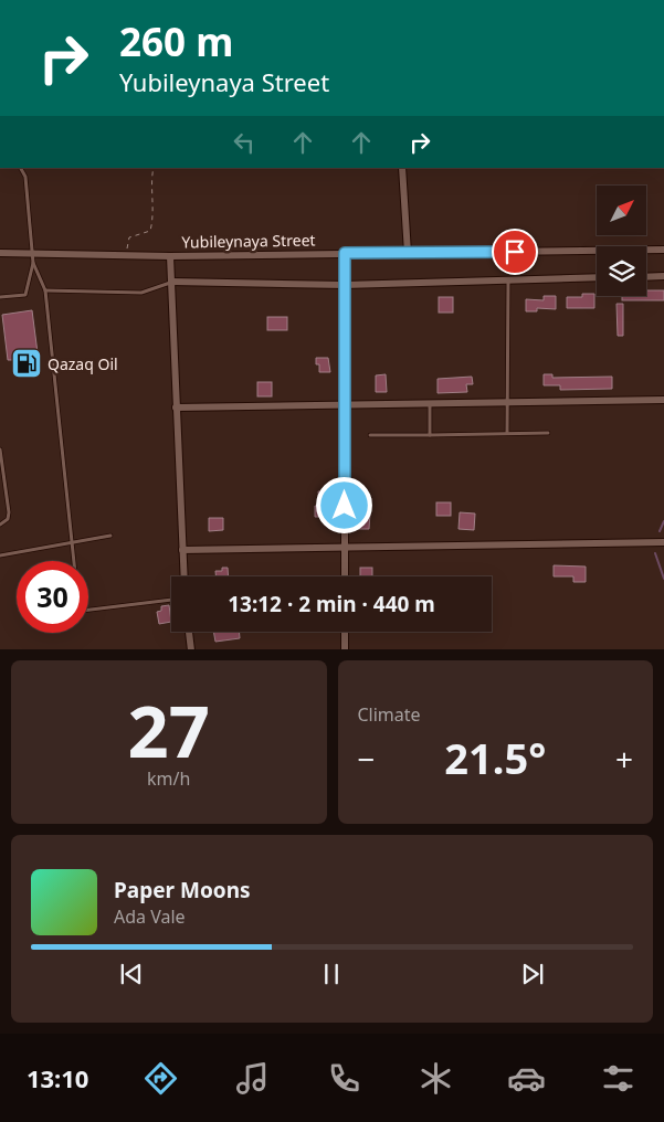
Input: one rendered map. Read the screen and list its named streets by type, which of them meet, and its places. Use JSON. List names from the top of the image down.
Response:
{
  "streets": {
    "street": ["Yubileynaya Street"]
  },
  "places": {
    "fuel station": ["Qazaq Oil"]
  },
  "north": "top right",
  "page": {
    "turn": ["260 m", "Yubileynaya Street"],
    "limit": "30",
    "trip": "13:12 · 2 min · 440 m",
    "tile": [
      ["27", "km/h"],
      "Climate"
    ],
    "heat": ["−", "21.5°", "+"],
    "song": ["Paper Moons", "Ada Vale"],
    "tabs": "13:10"
  }
}
